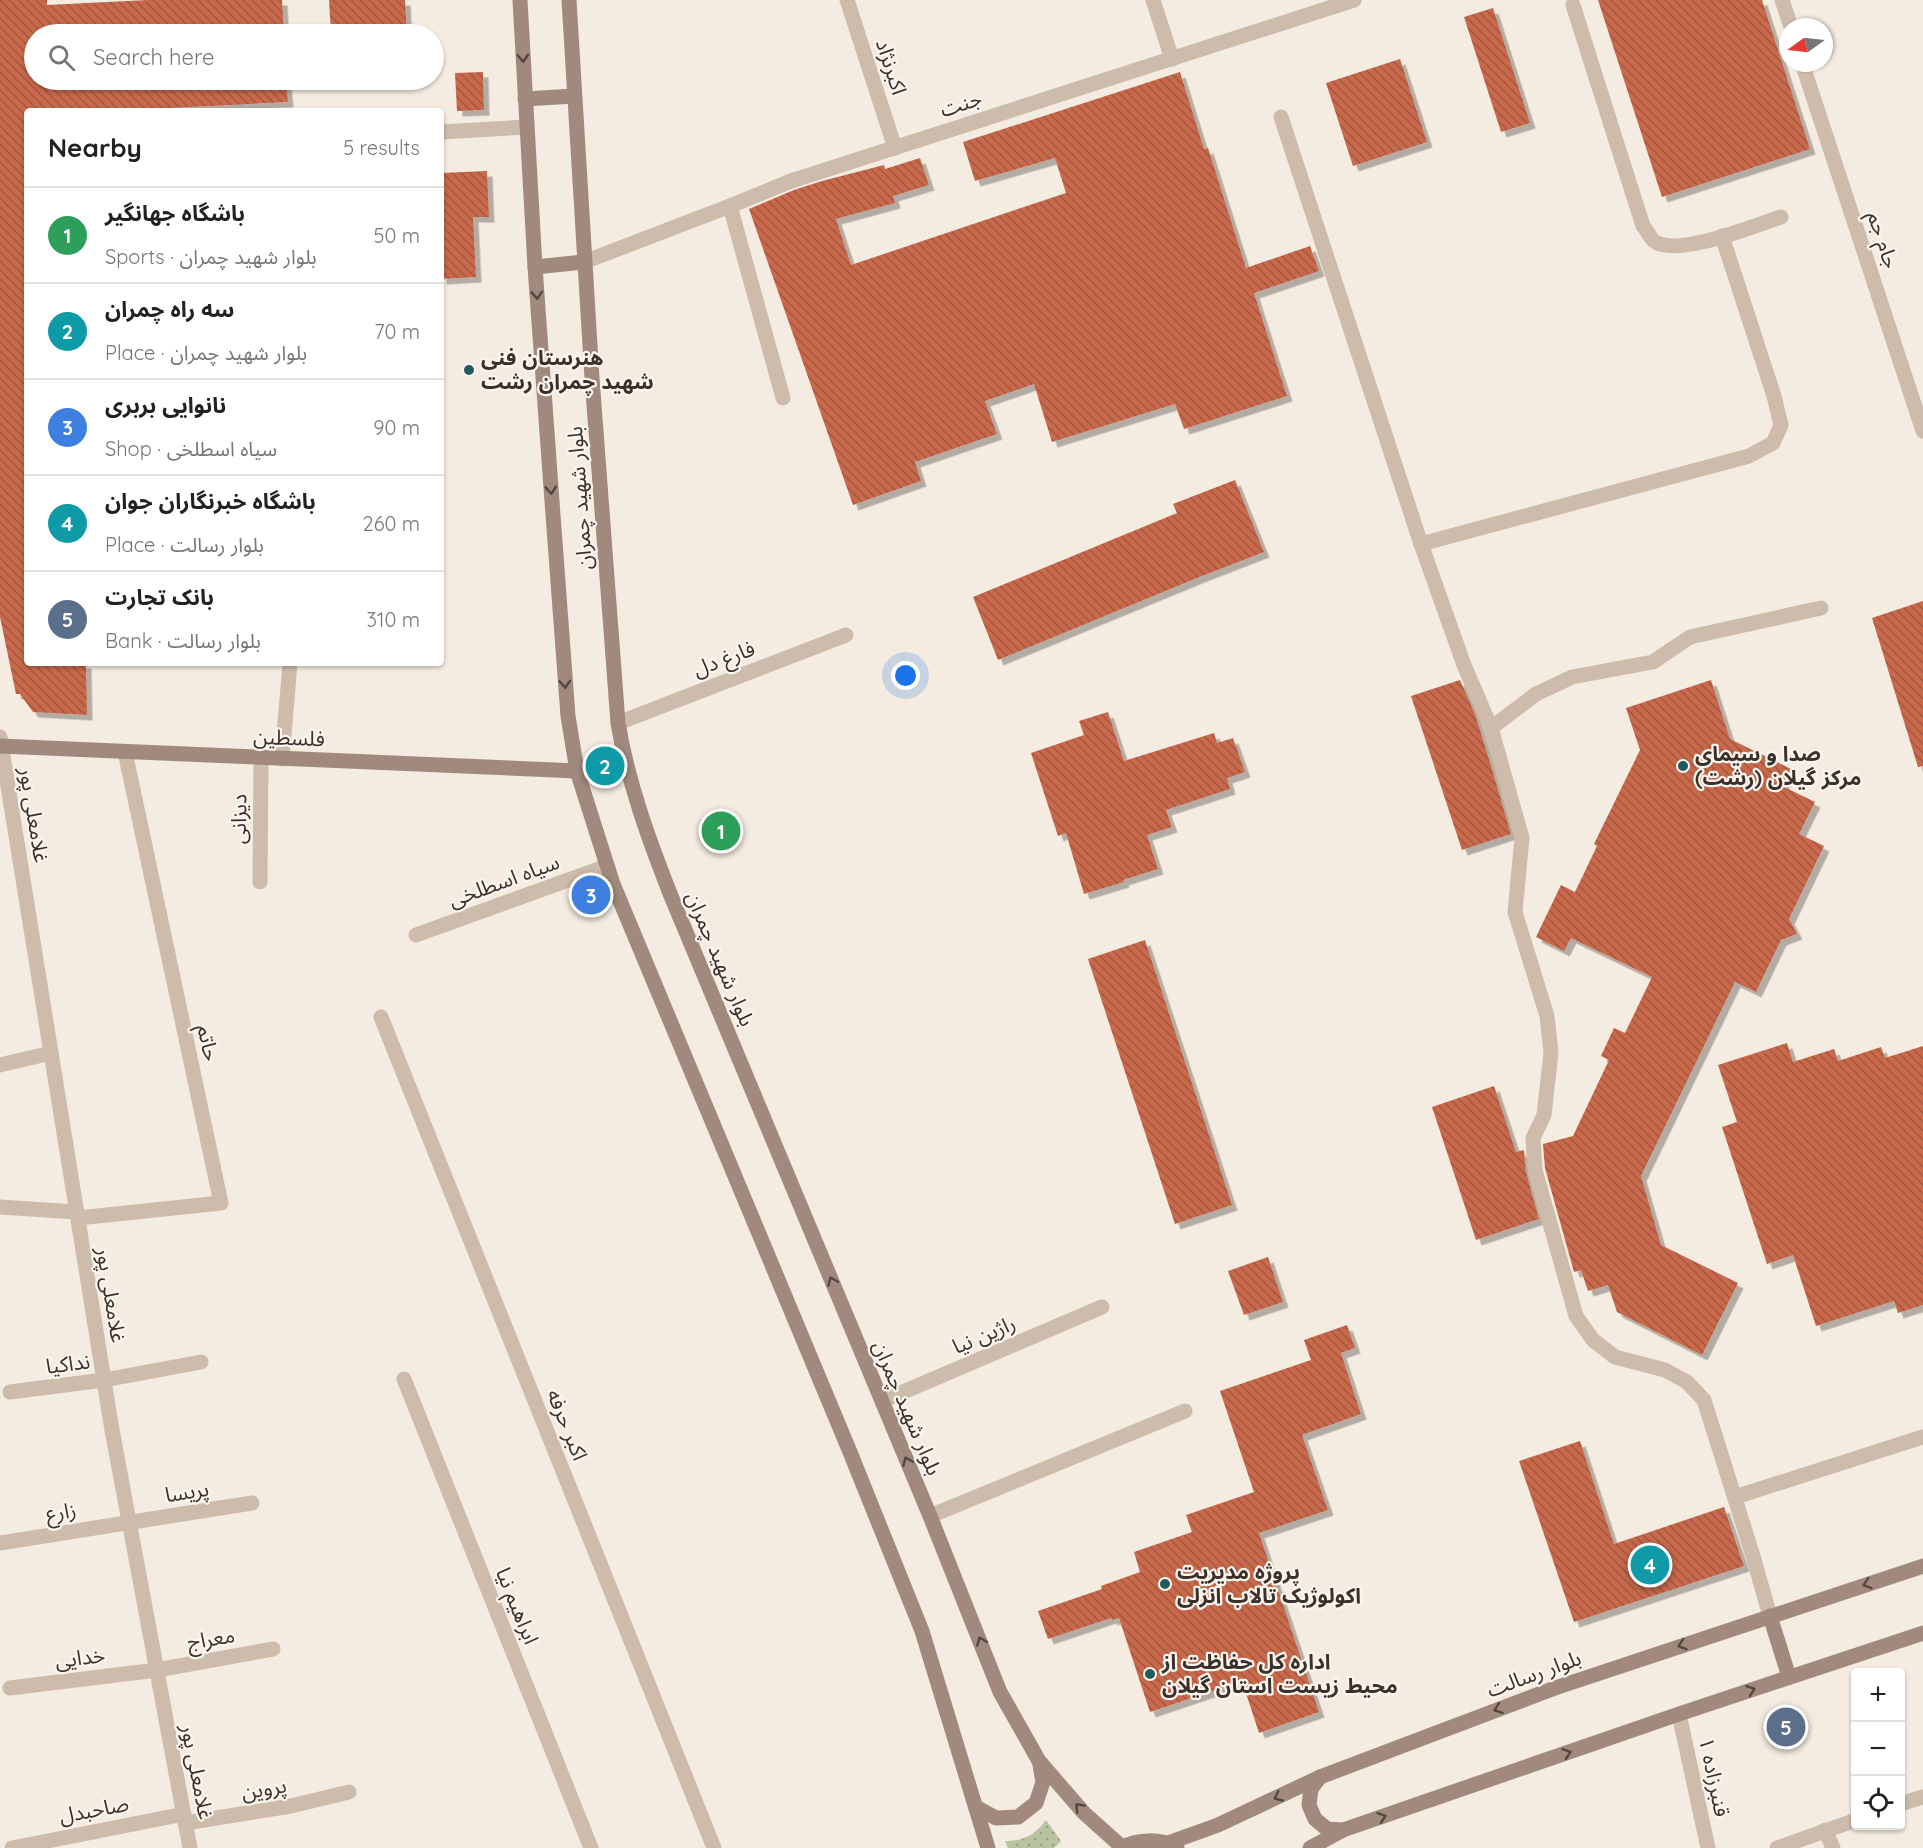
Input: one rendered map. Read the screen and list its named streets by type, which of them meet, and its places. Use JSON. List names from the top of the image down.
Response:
{
  "streets": {
    "main road": ["بلوار شهید چمران", "فلسطین", "بلوار رسالت"],
    "street": [
      "اکبرنژاد",
      "جنت",
      "جام جم",
      "فارغ دل",
      "غلامعلی پور",
      "دیزانی",
      "سیاه اسطلخی",
      "حاتم",
      "راژین نیا",
      "نداکیا",
      "اکبر حرفه",
      "پریسا",
      "زارع",
      "ابراهیم نیا",
      "معراج",
      "خدایی",
      "قنبرزاده ۱",
      "پروین",
      "صاحبدل"
    ]
  },
  "crossings": [
    ["اکبرنژاد", "جنت"],
    ["جنت", "بلوار شهید چمران"],
    ["بلوار شهید چمران", "فارغ دل"],
    ["بلوار شهید چمران", "فلسطین"],
    ["بلوار شهید چمران", "سیاه اسطلخی"],
    ["بلوار شهید چمران", "راژین نیا"],
    ["فلسطین", "غلامعلی پور"],
    ["فلسطین", "دیزانی"],
    ["فلسطین", "حاتم"],
    ["غلامعلی پور", "حاتم"],
    ["غلامعلی پور", "نداکیا"],
    ["غلامعلی پور", "پریسا"],
    ["غلامعلی پور", "زارع"],
    ["غلامعلی پور", "معراج"],
    ["غلامعلی پور", "خدایی"],
    ["غلامعلی پور", "پروین"],
    ["غلامعلی پور", "صاحبدل"],
    ["پریسا", "زارع"],
    ["معراج", "خدایی"],
    ["پروین", "صاحبدل"]
  ],
  "places": [
    "هنرستان فنی شهید چمران رشت",
    "صدا و سیمای مرکز گیلان (رشت)",
    "پروژه مدیریت اکولوژیک تالاب انزلی",
    "اداره کل حفاظت از محیط زیست استان گیلان"
  ],
  "north": "left",
  "page": {
    "search": "Search here",
    "heading": ["Nearby", "5 results"],
    "list": [
      {
        "mark": "1",
        "name": "باشگاه جهانگیر",
        "note": "Sports · بلوار شهید چمران",
        "value": "50 m"
      },
      {
        "mark": "2",
        "name": "سه راه چمران",
        "note": "Place · بلوار شهید چمران",
        "value": "70 m"
      },
      {
        "mark": "3",
        "name": "نانوایی بربری",
        "note": "Shop · سیاه اسطلخی",
        "value": "90 m"
      },
      {
        "mark": "4",
        "name": "باشگاه خبرنگاران جوان",
        "note": "Place · بلوار رسالت",
        "value": "260 m"
      },
      {
        "mark": "5",
        "name": "بانک تجارت",
        "note": "Bank · بلوار رسالت",
        "value": "310 m"
      }
    ],
    "pins": [
      "2",
      "1",
      "3",
      "4",
      "5"
    ],
    "map_buttons": ["+", "−"]
  }
}
